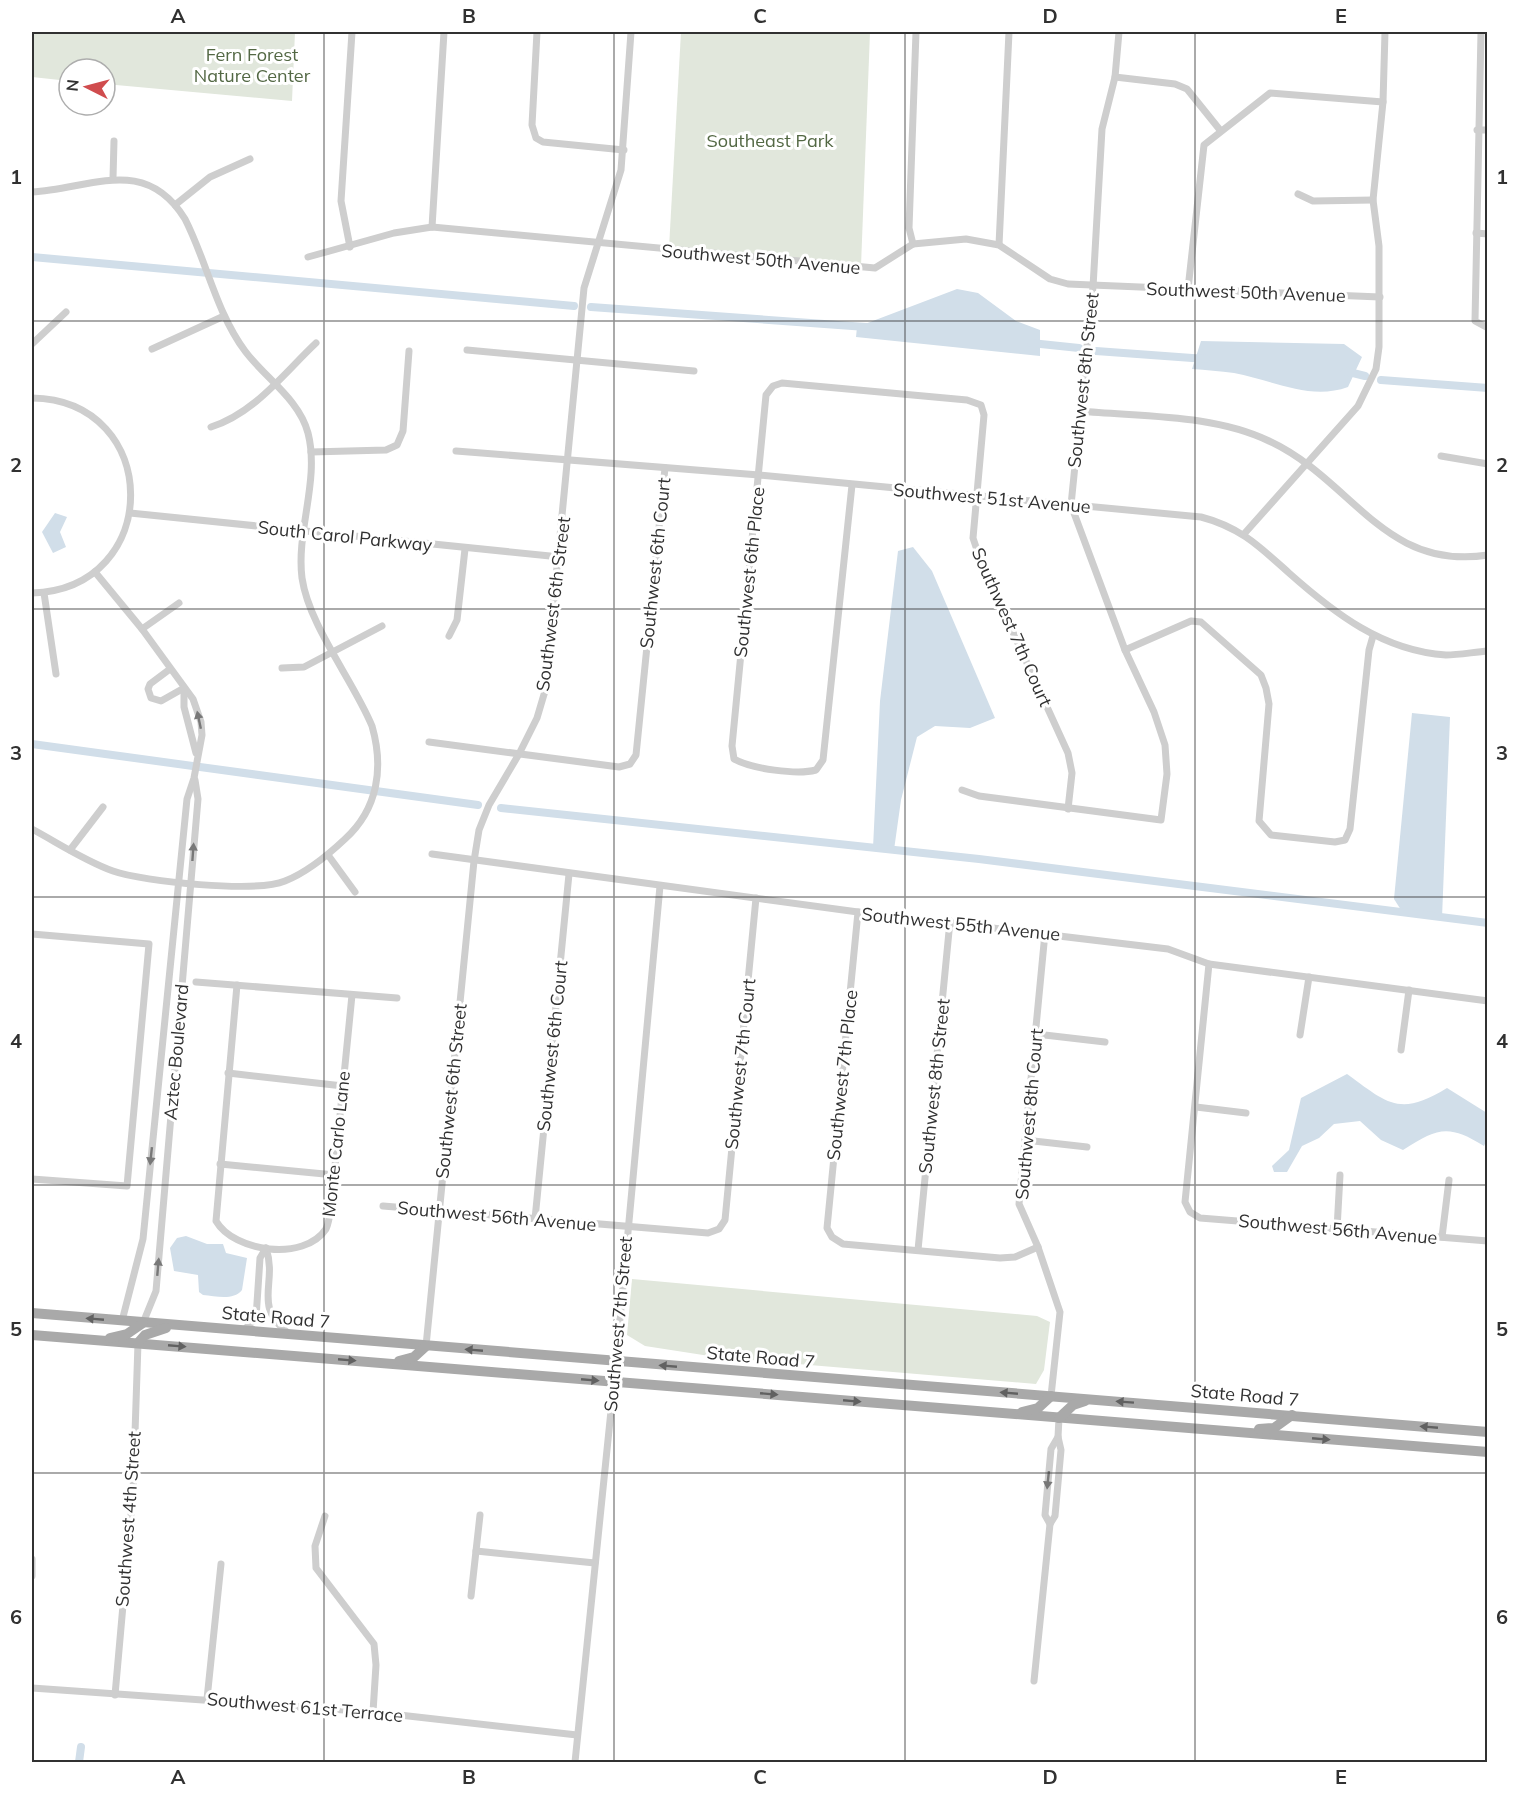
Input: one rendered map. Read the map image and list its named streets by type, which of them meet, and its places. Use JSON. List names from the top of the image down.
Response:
{
  "streets": {
    "main road": ["State Road 7"],
    "street": [
      "Southwest 50th Avenue",
      "Southwest 8th Street",
      "Southwest 51st Avenue",
      "South Carol Parkway",
      "Southwest 6th Court",
      "Southwest 6th Place",
      "Southwest 6th Street",
      "Southwest 7th Court",
      "Southwest 55th Avenue",
      "Aztec Boulevard",
      "Southwest 7th Place",
      "Southwest 8th Court",
      "Monte Carlo Lane",
      "Southwest 56th Avenue",
      "Southwest 7th Street",
      "Southwest 4th Street",
      "Southwest 61st Terrace"
    ]
  },
  "crossings": [
    ["Southwest 50th Avenue", "Southwest 8th Street"],
    ["Southwest 50th Avenue", "Southwest 6th Street"],
    ["Southwest 8th Street", "Southwest 51st Avenue"],
    ["Southwest 8th Street", "Southwest 7th Court"],
    ["Southwest 8th Street", "Southwest 55th Avenue"],
    ["Southwest 8th Street", "Southwest 7th Place"],
    ["Southwest 51st Avenue", "Southwest 6th Court"],
    ["Southwest 51st Avenue", "Southwest 6th Place"],
    ["Southwest 51st Avenue", "Southwest 6th Street"],
    ["Southwest 51st Avenue", "Southwest 7th Court"],
    ["South Carol Parkway", "Southwest 6th Street"],
    ["Southwest 6th Court", "Southwest 6th Street"],
    ["Southwest 6th Court", "Southwest 55th Avenue"],
    ["Southwest 6th Court", "Southwest 56th Avenue"],
    ["Southwest 6th Place", "Southwest 7th Court"],
    ["Southwest 6th Street", "Southwest 55th Avenue"],
    ["Southwest 6th Street", "Southwest 56th Avenue"],
    ["Southwest 6th Street", "State Road 7"],
    ["Southwest 7th Court", "Southwest 55th Avenue"],
    ["Southwest 7th Court", "Southwest 56th Avenue"],
    ["Southwest 55th Avenue", "Southwest 7th Place"],
    ["Southwest 55th Avenue", "Southwest 8th Court"],
    ["Southwest 55th Avenue", "Southwest 7th Street"],
    ["Aztec Boulevard", "State Road 7"],
    ["Southwest 8th Court", "State Road 7"],
    ["Southwest 56th Avenue", "Southwest 7th Street"],
    ["State Road 7", "Southwest 7th Street"],
    ["State Road 7", "Southwest 4th Street"],
    ["Southwest 7th Street", "Southwest 61st Terrace"],
    ["Southwest 4th Street", "Southwest 61st Terrace"]
  ],
  "parks": ["Fern Forest Nature Center", "Southeast Park"],
  "north": "left",
  "grid": {
    "columns": [
      "A",
      "B",
      "C",
      "D",
      "E"
    ],
    "rows": [
      "1",
      "2",
      "3",
      "4",
      "5",
      "6"
    ]
  }
}
